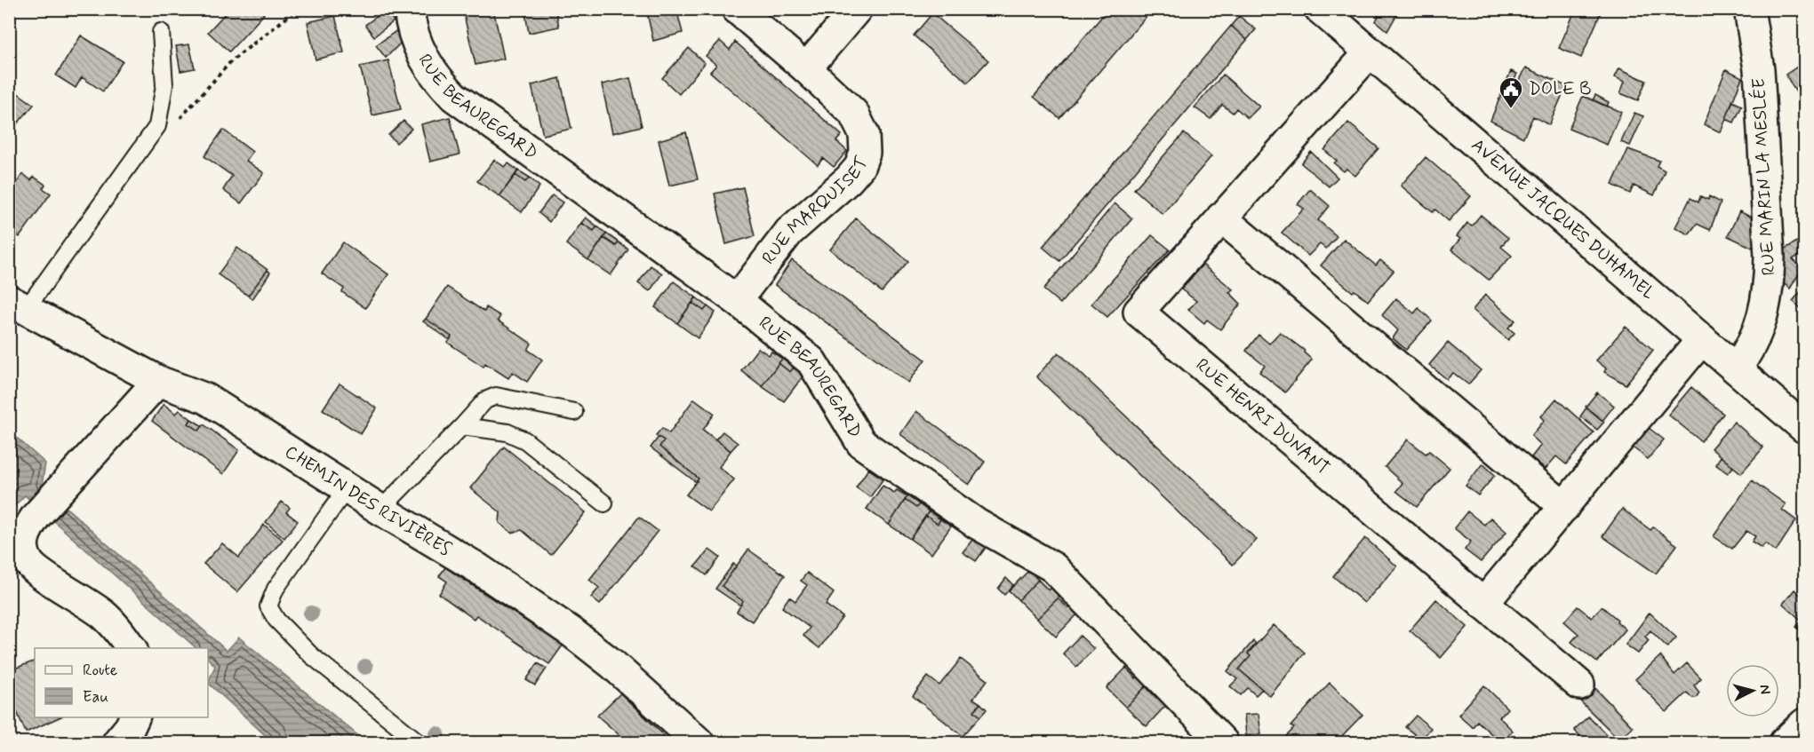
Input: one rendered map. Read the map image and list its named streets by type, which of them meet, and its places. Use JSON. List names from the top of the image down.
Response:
{
  "streets": {
    "street": [
      "RUE BEAUREGARD",
      "RUE MARIN LA MESLÉE",
      "RUE MARQUISET",
      "AVENUE JACQUES DUHAMEL",
      "RUE HENRI DUNANT",
      "CHEMIN DES RIVIÈRES"
    ]
  },
  "crossings": [
    ["RUE BEAUREGARD", "RUE MARQUISET"],
    ["RUE MARIN LA MESLÉE", "AVENUE JACQUES DUHAMEL"],
    ["AVENUE JACQUES DUHAMEL", "RUE HENRI DUNANT"]
  ],
  "places": {
    "public building": ["DOLE B"]
  },
  "legend": ["Route", "Eau"],
  "north": "right"
}
